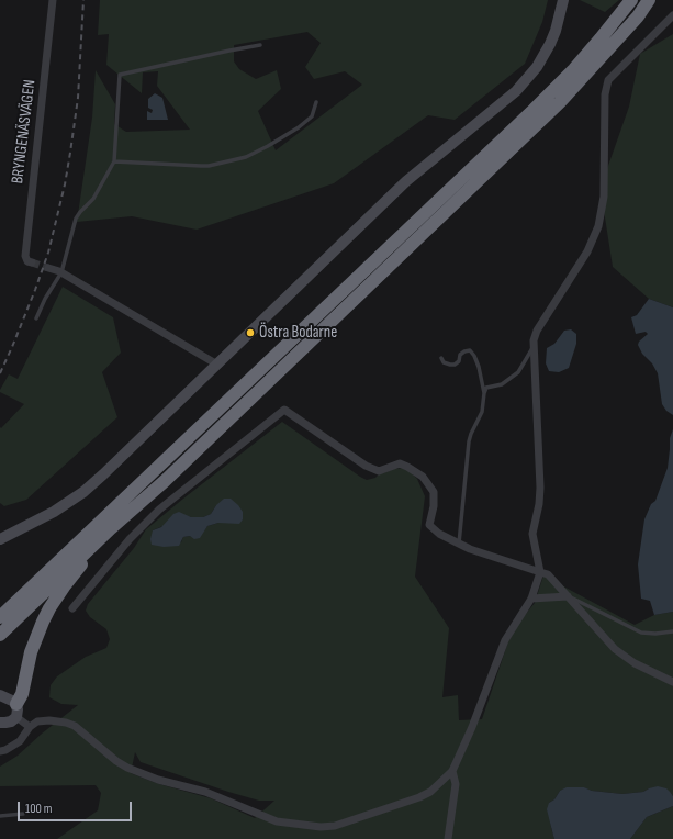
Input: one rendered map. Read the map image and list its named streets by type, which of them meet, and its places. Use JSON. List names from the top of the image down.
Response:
{
  "streets": {
    "street": ["BRYNGENÄSVÄGEN"]
  },
  "places": ["Östra Bodarne"],
  "scale_bar": "100 m"
}
